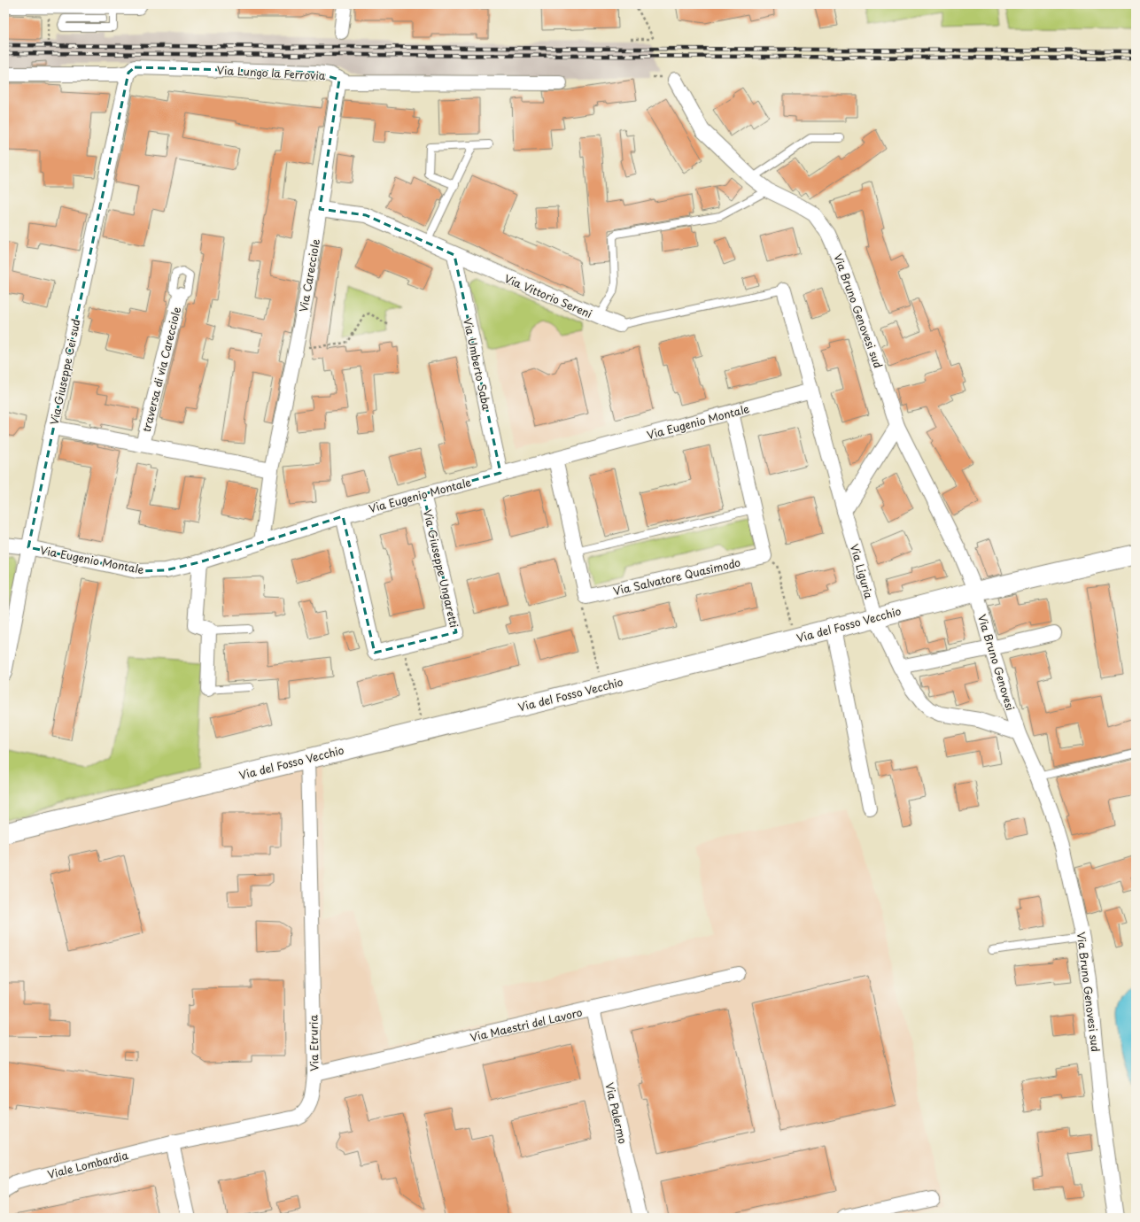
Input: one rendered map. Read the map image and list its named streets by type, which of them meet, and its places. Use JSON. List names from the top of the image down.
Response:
{
  "streets": {
    "street": [
      "Via Lungo la Ferrovia",
      "Via Carecciole",
      "Via Vittorio Sereni",
      "Via Bruno Genovesi sud",
      "Via Umberto Saba",
      "traversa di via Carecciole",
      "Via Giuseppe Cei sud",
      "Via Eugenio Montale",
      "Via Giuseppe Ungaretti",
      "Via Liguria",
      "Via Salvatore Quasimodo",
      "Via del Fosso Vecchio",
      "Via Bruno Genovesi",
      "Via Maestri del Lavoro",
      "Via Etruria",
      "Via Palermo",
      "Viale Lombardia"
    ]
  },
  "crossings": [
    ["Via Lungo la Ferrovia", "Via Carecciole"],
    ["Via Lungo la Ferrovia", "Via Giuseppe Cei sud"],
    ["Via Carecciole", "Via Vittorio Sereni"],
    ["Via Carecciole", "Via Eugenio Montale"],
    ["Via Vittorio Sereni", "Via Umberto Saba"],
    ["Via Bruno Genovesi sud", "Via Liguria"],
    ["Via Bruno Genovesi sud", "Via del Fosso Vecchio"],
    ["Via Bruno Genovesi sud", "Via Bruno Genovesi"],
    ["Via Umberto Saba", "Via Eugenio Montale"],
    ["Via Giuseppe Cei sud", "Via Eugenio Montale"],
    ["Via Eugenio Montale", "Via Giuseppe Ungaretti"],
    ["Via Liguria", "Via del Fosso Vecchio"],
    ["Via Liguria", "Via Bruno Genovesi"],
    ["Via del Fosso Vecchio", "Via Bruno Genovesi"],
    ["Via del Fosso Vecchio", "Via Etruria"],
    ["Via Maestri del Lavoro", "Via Etruria"],
    ["Via Maestri del Lavoro", "Via Palermo"],
    ["Via Etruria", "Viale Lombardia"]
  ]
}
